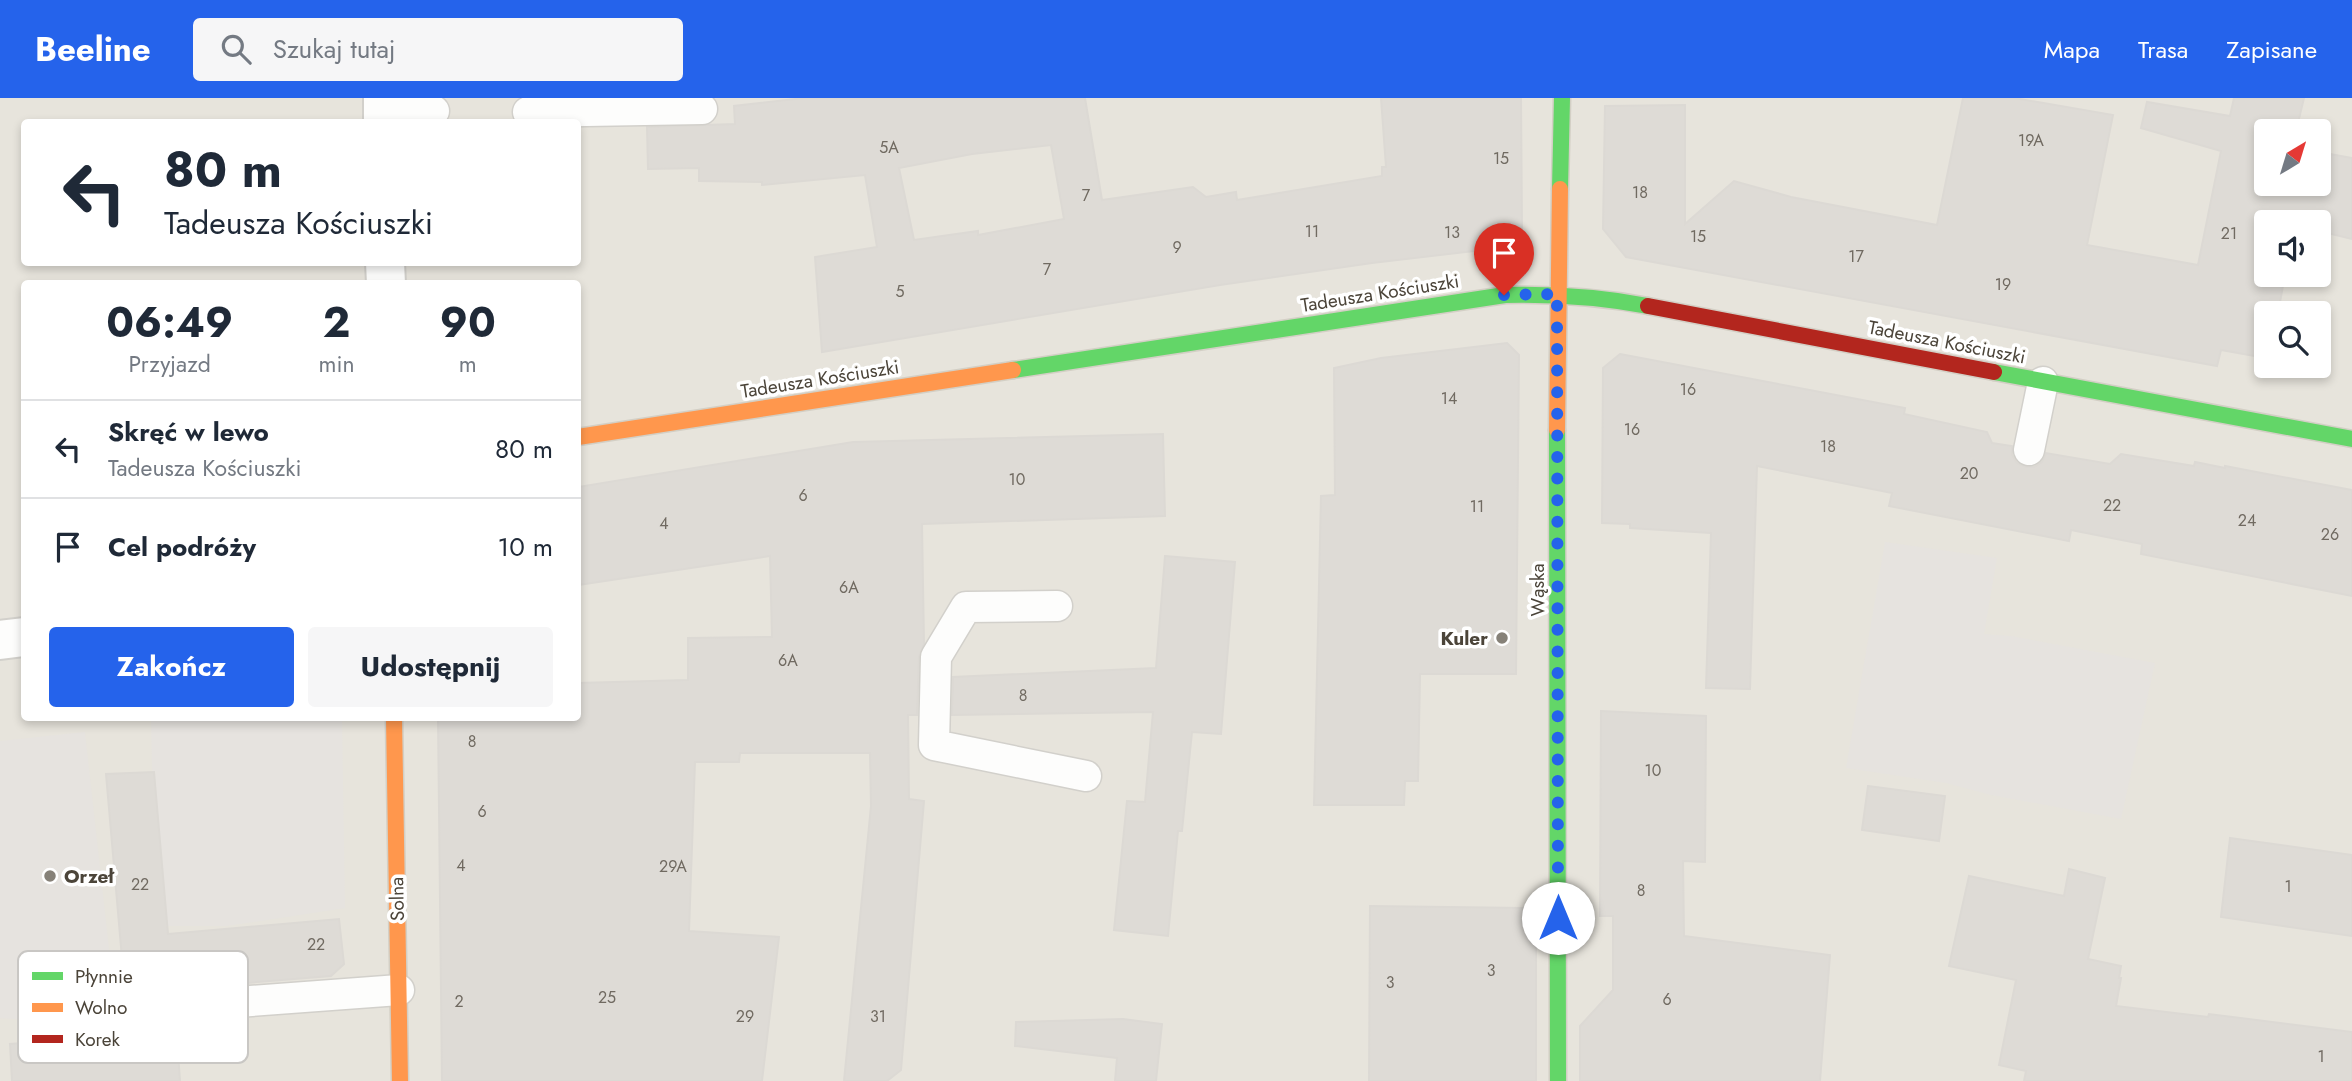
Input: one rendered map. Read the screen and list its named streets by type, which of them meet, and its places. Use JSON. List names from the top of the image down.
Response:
{
  "streets": {
    "street": ["Tadeusza Kościuszki", "Wąska", "Solna"]
  },
  "crossings": [
    ["Tadeusza Kościuszki", "Wąska"]
  ],
  "places": ["Kuler", "Orzeł"],
  "house_numbers": [
    "19A",
    "5A",
    "15",
    "18",
    "7",
    "11",
    "13",
    "21",
    "15",
    "9",
    "17",
    "7",
    "19",
    "5",
    "16",
    "14",
    "16",
    "18",
    "20",
    "10",
    "6",
    "22",
    "11",
    "24",
    "4",
    "26",
    "6A",
    "6A",
    "8",
    "8",
    "10",
    "6",
    "4",
    "29A",
    "22",
    "1",
    "8",
    "22",
    "3",
    "3",
    "25",
    "6",
    "2",
    "29",
    "31",
    "1"
  ],
  "legend": ["Płynnie", "Wolno", "Korek"],
  "north": "top right",
  "page": {
    "header": "Beeline",
    "search": "Szukaj tutaj",
    "nav": ["Mapa", "Trasa", "Zapisane"],
    "turn": ["80 m", "Tadeusza Kościuszki"],
    "eta": [
      "06:49",
      "Przyjazd",
      "2",
      "min",
      "90",
      "m"
    ],
    "list": [
      {
        "name": "Skręć w lewo",
        "note": "Tadeusza Kościuszki",
        "value": "80 m"
      },
      {
        "name": "Cel podróży",
        "value": "10 m"
      }
    ],
    "buttons": ["Zakończ", "Udostępnij"]
  }
}
